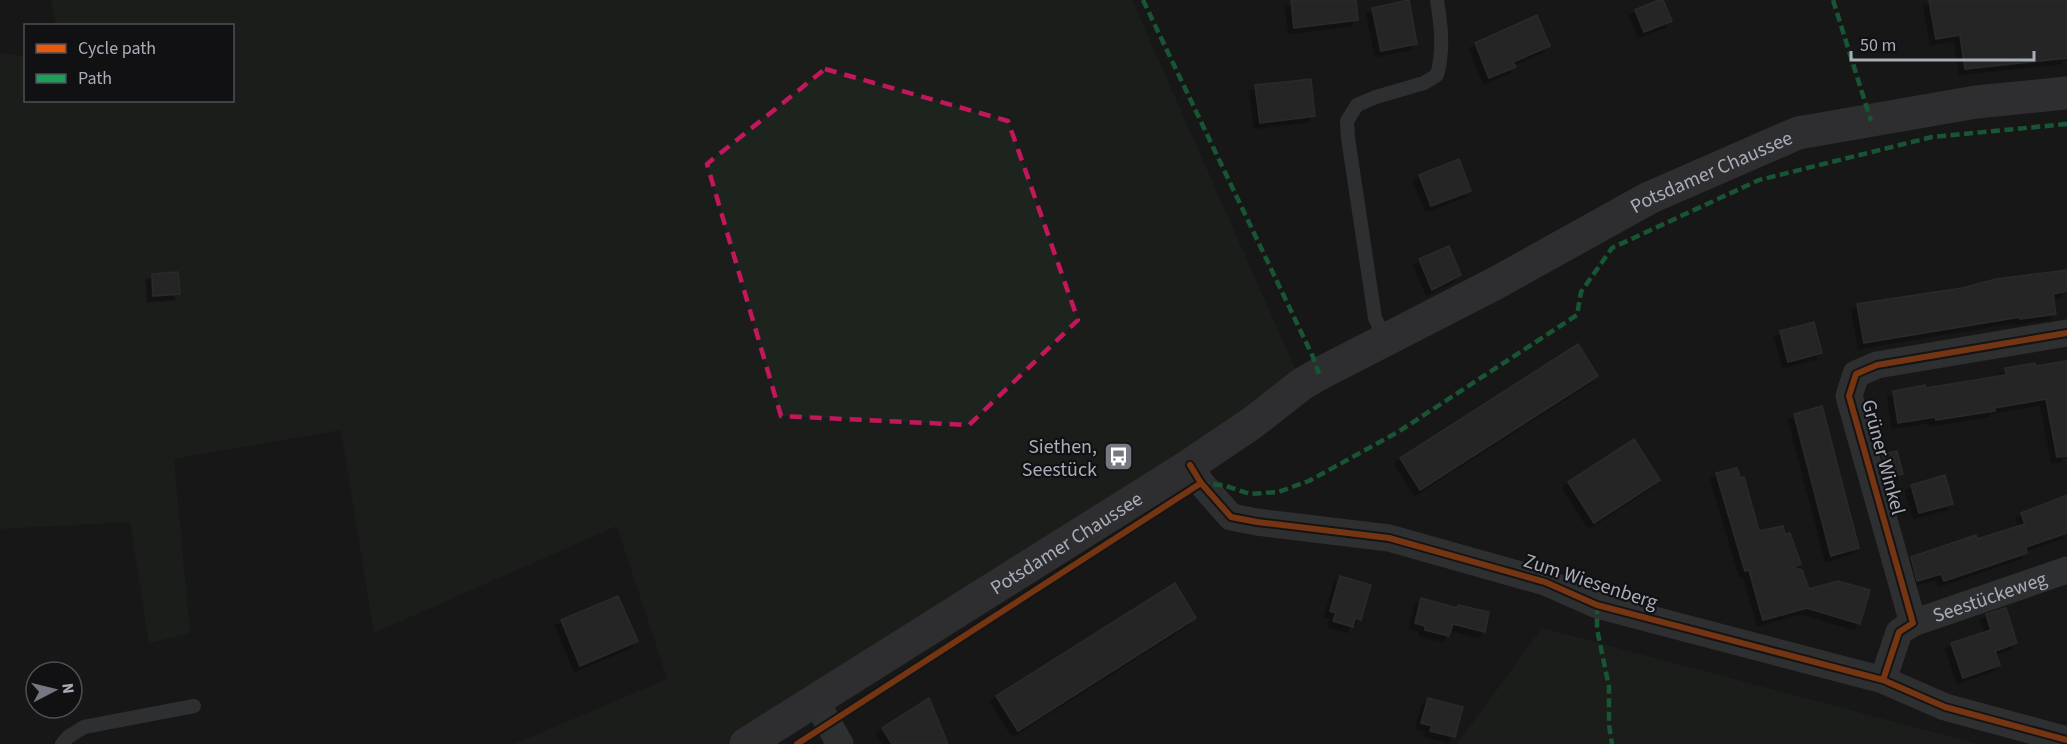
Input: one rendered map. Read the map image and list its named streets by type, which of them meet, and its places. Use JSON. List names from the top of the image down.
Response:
{
  "streets": {
    "main road": ["Potsdamer Chaussee"],
    "street": ["Grüner Winkel", "Zum Wiesenberg", "Seestückeweg"]
  },
  "crossings": [
    ["Potsdamer Chaussee", "Zum Wiesenberg"],
    ["Grüner Winkel", "Seestückeweg"]
  ],
  "places": {
    "bus stop": ["Siethen, Seestück"]
  },
  "legend": ["Cycle path", "Path"],
  "scale_bar": "50 m",
  "north": "right"
}
